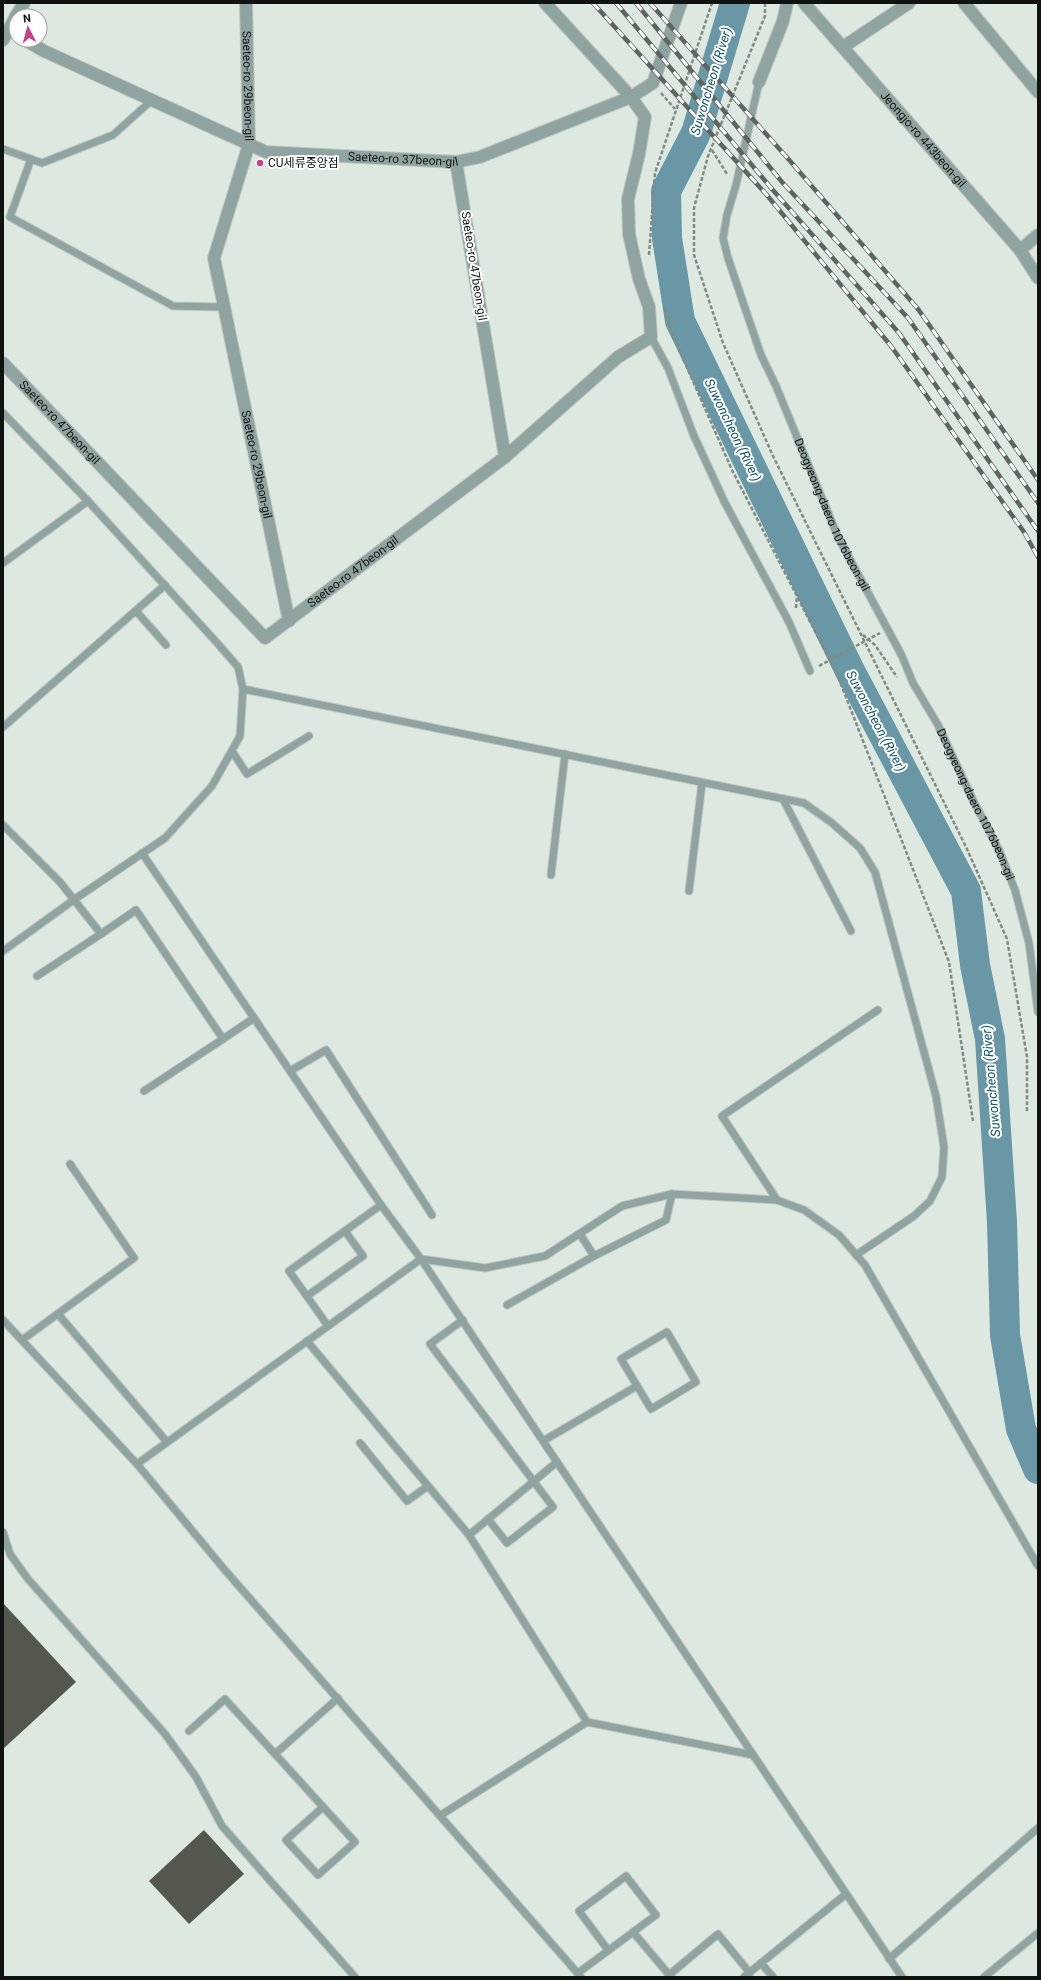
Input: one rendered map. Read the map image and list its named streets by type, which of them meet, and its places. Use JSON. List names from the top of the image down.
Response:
{
  "streets": {
    "street": [
      "Saeteo-ro 29beon-gil",
      "Jeongjo-ro 443beon-gil",
      "Saeteo-ro 37beon-gil",
      "Saeteo-ro 47beon-gil",
      "Deogyeong-daero 1076beon-gil"
    ]
  },
  "crossings": [
    ["Saeteo-ro 29beon-gil", "Saeteo-ro 37beon-gil"],
    ["Saeteo-ro 29beon-gil", "Saeteo-ro 47beon-gil"],
    ["Saeteo-ro 37beon-gil", "Saeteo-ro 47beon-gil"]
  ],
  "water": ["Suwoncheon (River)"],
  "places": ["CU세류중앙점"],
  "north": "top"
}
